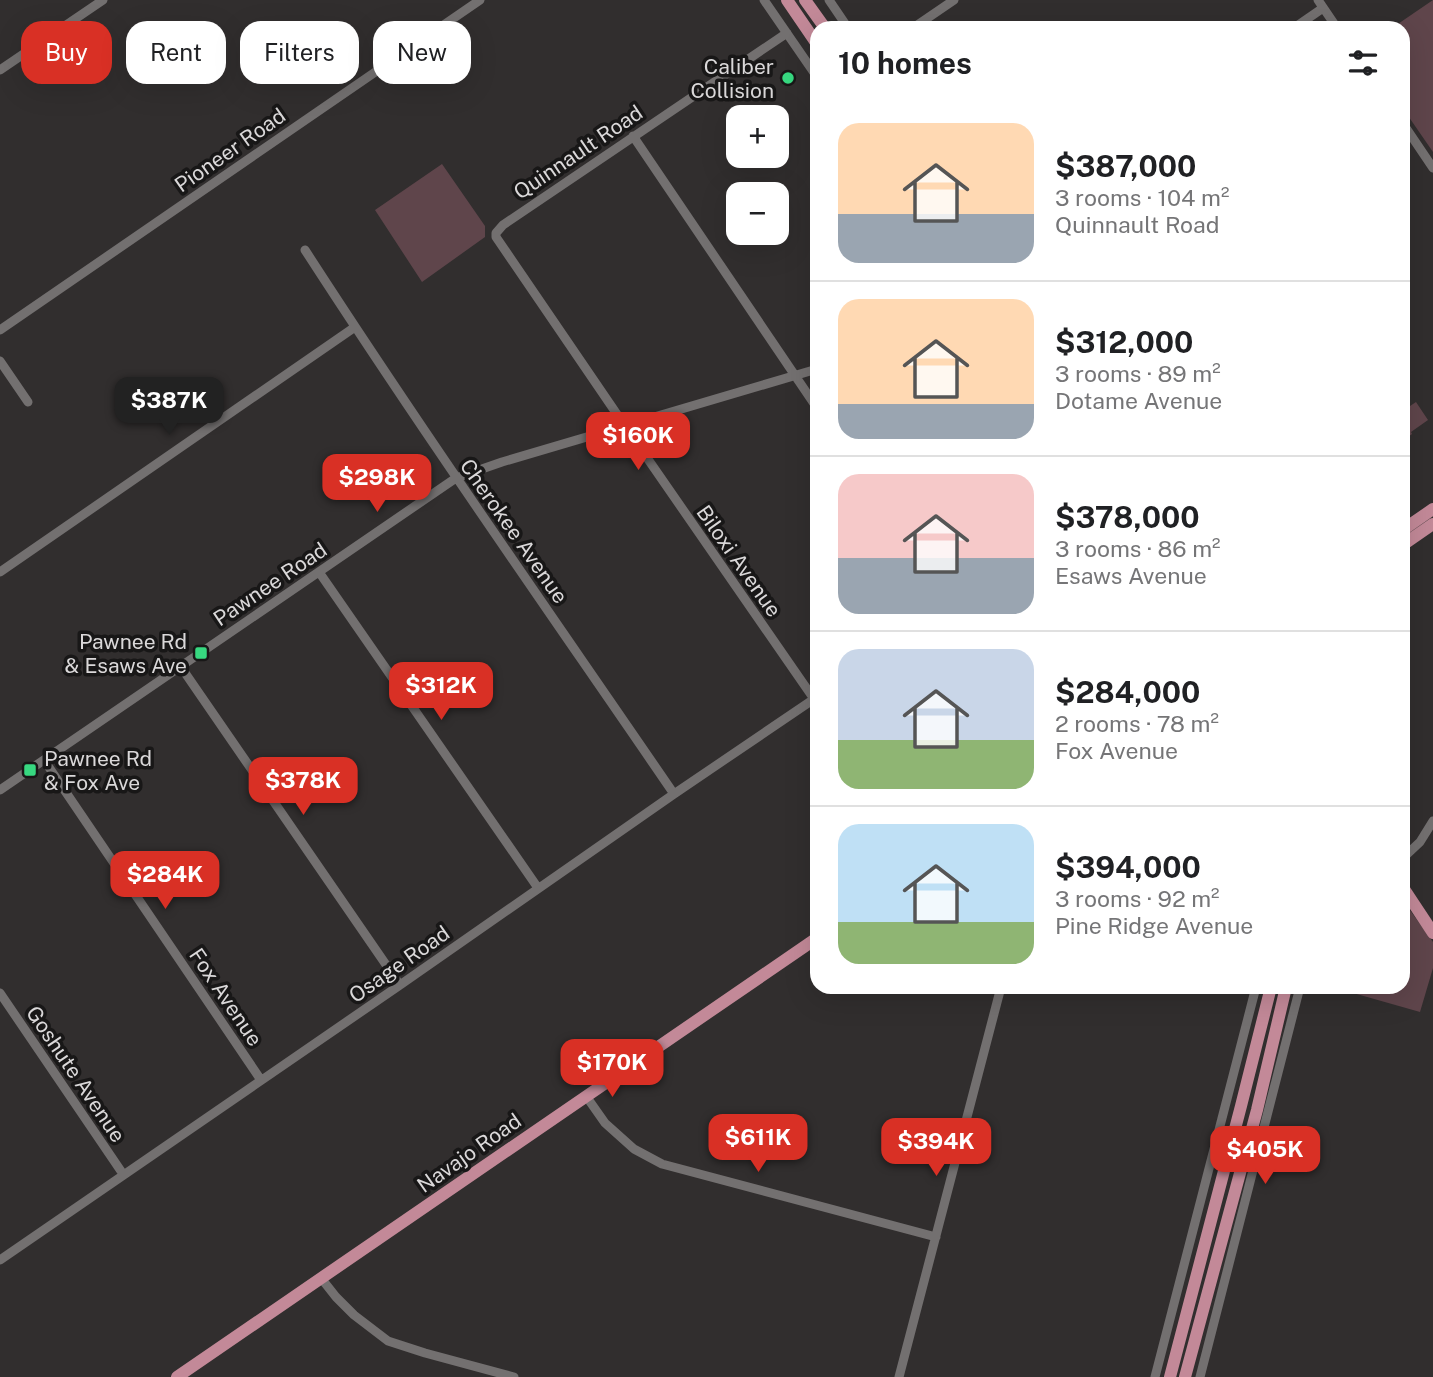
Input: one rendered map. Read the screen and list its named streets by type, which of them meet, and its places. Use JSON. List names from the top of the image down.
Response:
{
  "streets": {
    "main road": ["Navajo Road"],
    "street": [
      "Pioneer Road",
      "Quinnault Road",
      "Cherokee Avenue",
      "Biloxi Avenue",
      "Pawnee Road",
      "Osage Road",
      "Fox Avenue",
      "Goshute Avenue"
    ]
  },
  "crossings": [
    ["Quinnault Road", "Biloxi Avenue"],
    ["Cherokee Avenue", "Pawnee Road"],
    ["Cherokee Avenue", "Osage Road"],
    ["Biloxi Avenue", "Pawnee Road"],
    ["Pawnee Road", "Fox Avenue"],
    ["Osage Road", "Fox Avenue"],
    ["Osage Road", "Goshute Avenue"]
  ],
  "places": {
    "other": ["Caliber Collision"],
    "transit": ["Pawnee Rd & Esaws Ave", "Pawnee Rd & Fox Ave"]
  },
  "page": {
    "chip": [
      "Buy",
      "Rent",
      "Filters",
      "New"
    ],
    "heading": "10 homes",
    "map_buttons": ["+", "−"],
    "list": [
      {
        "name": "$387,000",
        "note": "3 rooms · 104 m² · Quinnault Road"
      },
      {
        "name": "$312,000",
        "note": "3 rooms · 89 m² · Dotame Avenue"
      },
      {
        "name": "$378,000",
        "note": "3 rooms · 86 m² · Esaws Avenue"
      },
      {
        "name": "$284,000",
        "note": "2 rooms · 78 m² · Fox Avenue"
      },
      {
        "name": "$394,000",
        "note": "3 rooms · 92 m² · Pine Ridge Avenue"
      }
    ],
    "price": [
      "$387K",
      "$160K",
      "$298K",
      "$312K",
      "$378K",
      "$284K",
      "$170K",
      "$611K",
      "$394K",
      "$405K"
    ]
  }
}
